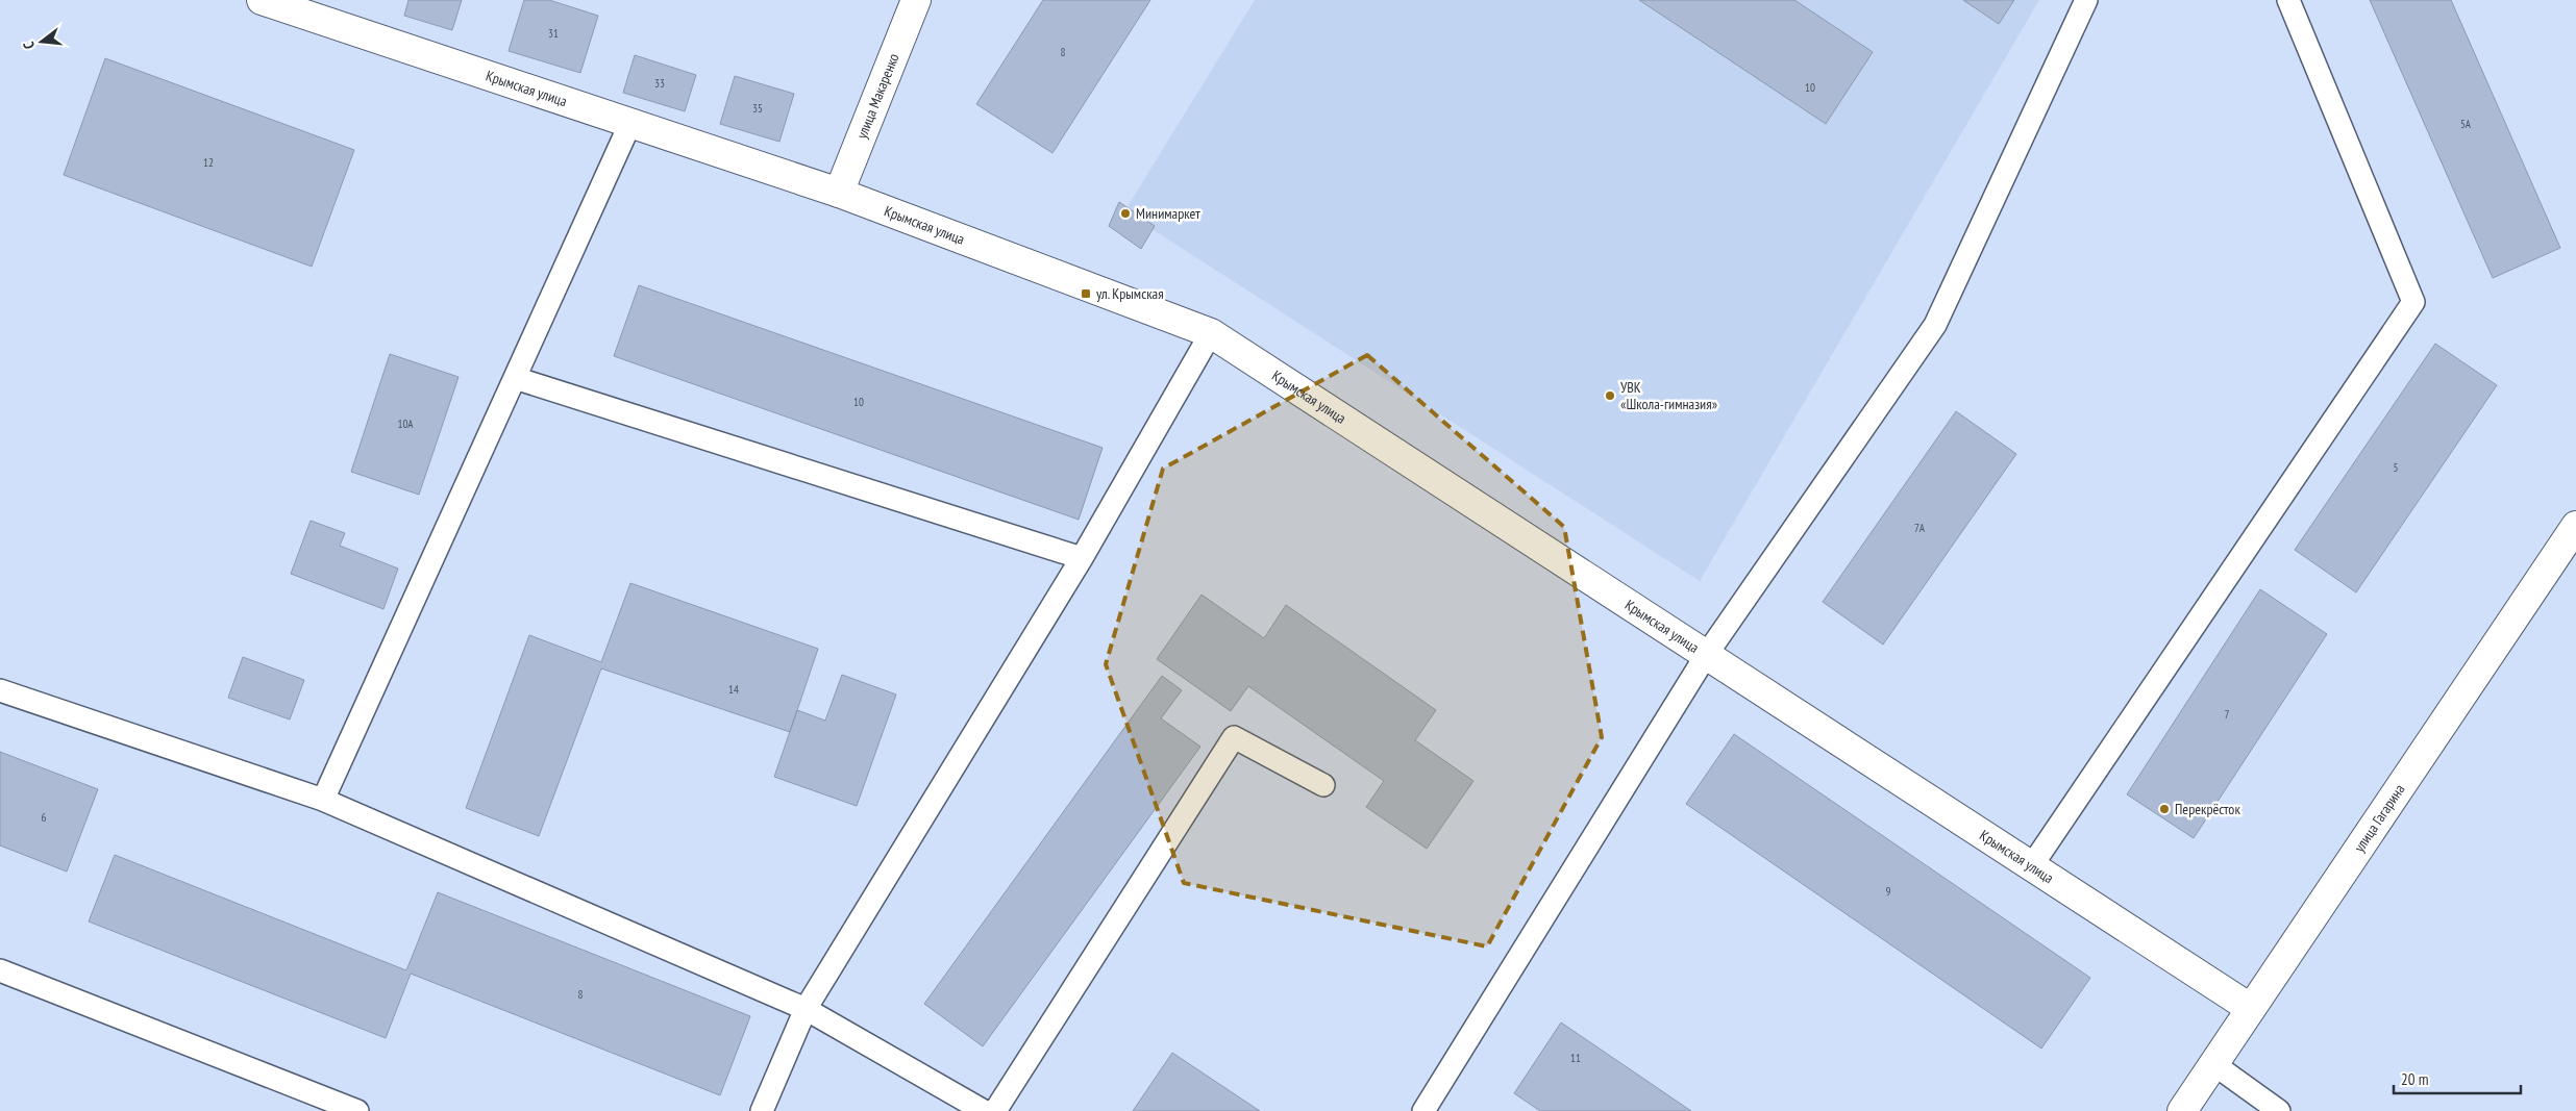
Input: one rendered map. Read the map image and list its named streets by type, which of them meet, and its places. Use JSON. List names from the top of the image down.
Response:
{
  "streets": {
    "street": ["Крымская улица", "улица Макаренко", "улица Гагарина"]
  },
  "crossings": [
    ["Крымская улица", "улица Макаренко"],
    ["Крымская улица", "улица Гагарина"]
  ],
  "places": {
    "other": ["Минимаркет", "УВК «Школа-гимназия»", "Перекрёсток"],
    "transit": ["ул. Крымская"]
  },
  "house_numbers": [
    "31",
    "8",
    "33",
    "10",
    "35",
    "5А",
    "12",
    "10",
    "10А",
    "5",
    "7А",
    "14",
    "7",
    "6",
    "9",
    "8",
    "11"
  ],
  "scale_bar": "20 m",
  "north": "left"
}
